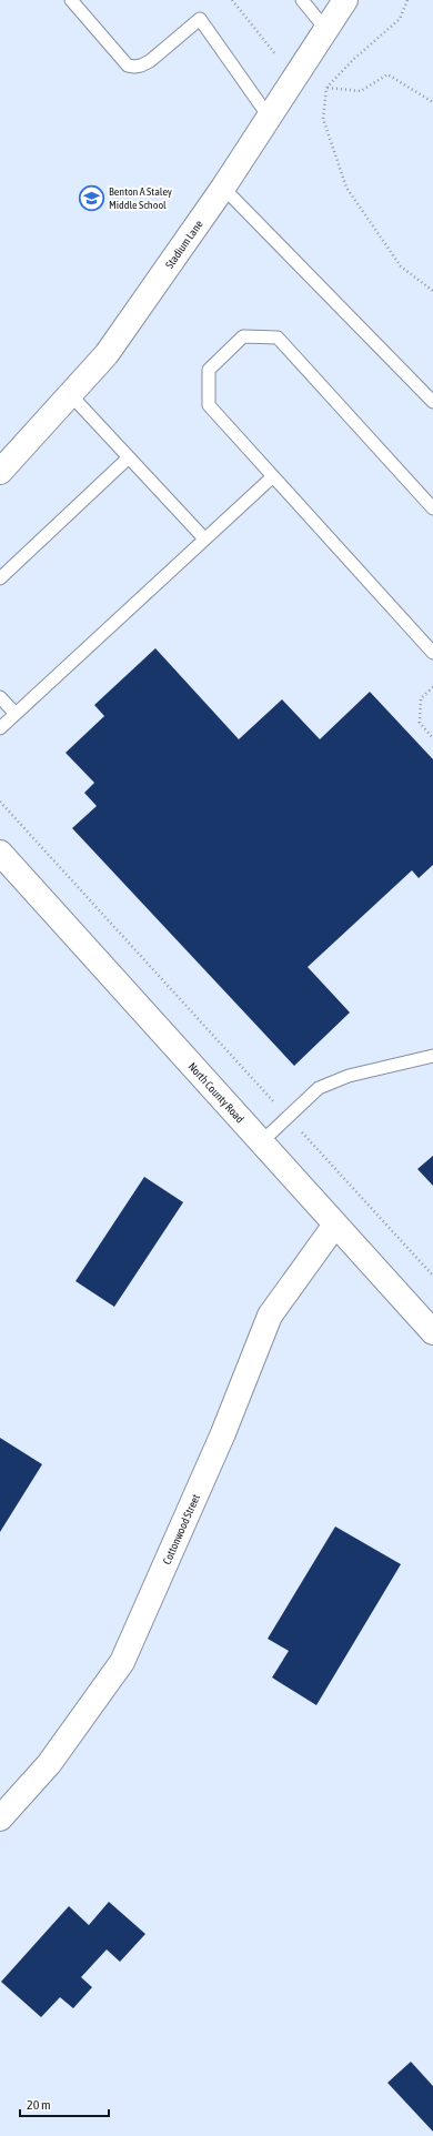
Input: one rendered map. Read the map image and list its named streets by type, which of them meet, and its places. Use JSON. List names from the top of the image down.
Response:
{
  "streets": {
    "street": ["Stadium Lane", "North County Road", "Cottonwood Street"]
  },
  "crossings": [
    ["North County Road", "Cottonwood Street"]
  ],
  "places": {
    "school or university": ["Benton A Staley Middle School"]
  },
  "scale_bar": "20 m"
}
